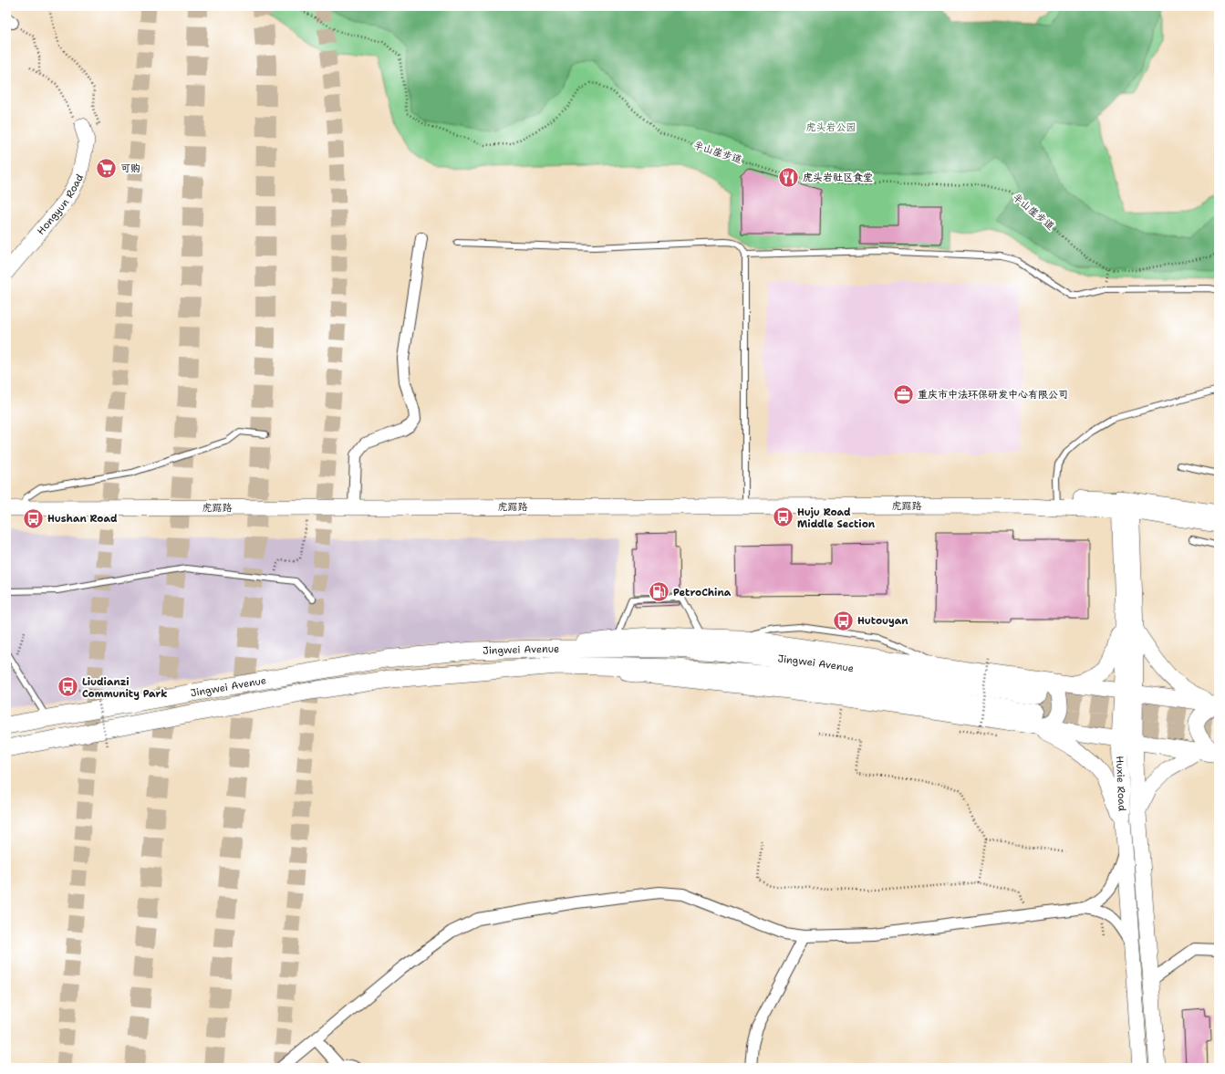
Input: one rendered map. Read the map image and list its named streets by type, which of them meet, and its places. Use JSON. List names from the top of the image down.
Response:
{
  "streets": {
    "main road": ["Jingwei Avenue"],
    "street": ["Hongyun Road", "虎踞路", "Huxie Road"],
    "path": ["半山崖步道"]
  },
  "crossings": [
    ["虎踞路", "Huxie Road"]
  ],
  "parks": ["虎头岩公园"],
  "places": {
    "supermarket": ["可购"],
    "restaurant": ["虎头岩社区食堂"],
    "office": ["重庆市中法环保研发中心有限公司"],
    "bus stop": [
      "Huju Road Middle Section",
      "Hushan Road",
      "Hutouyan",
      "Liudianzi Community Park"
    ],
    "fuel station": ["PetroChina"]
  }
}
